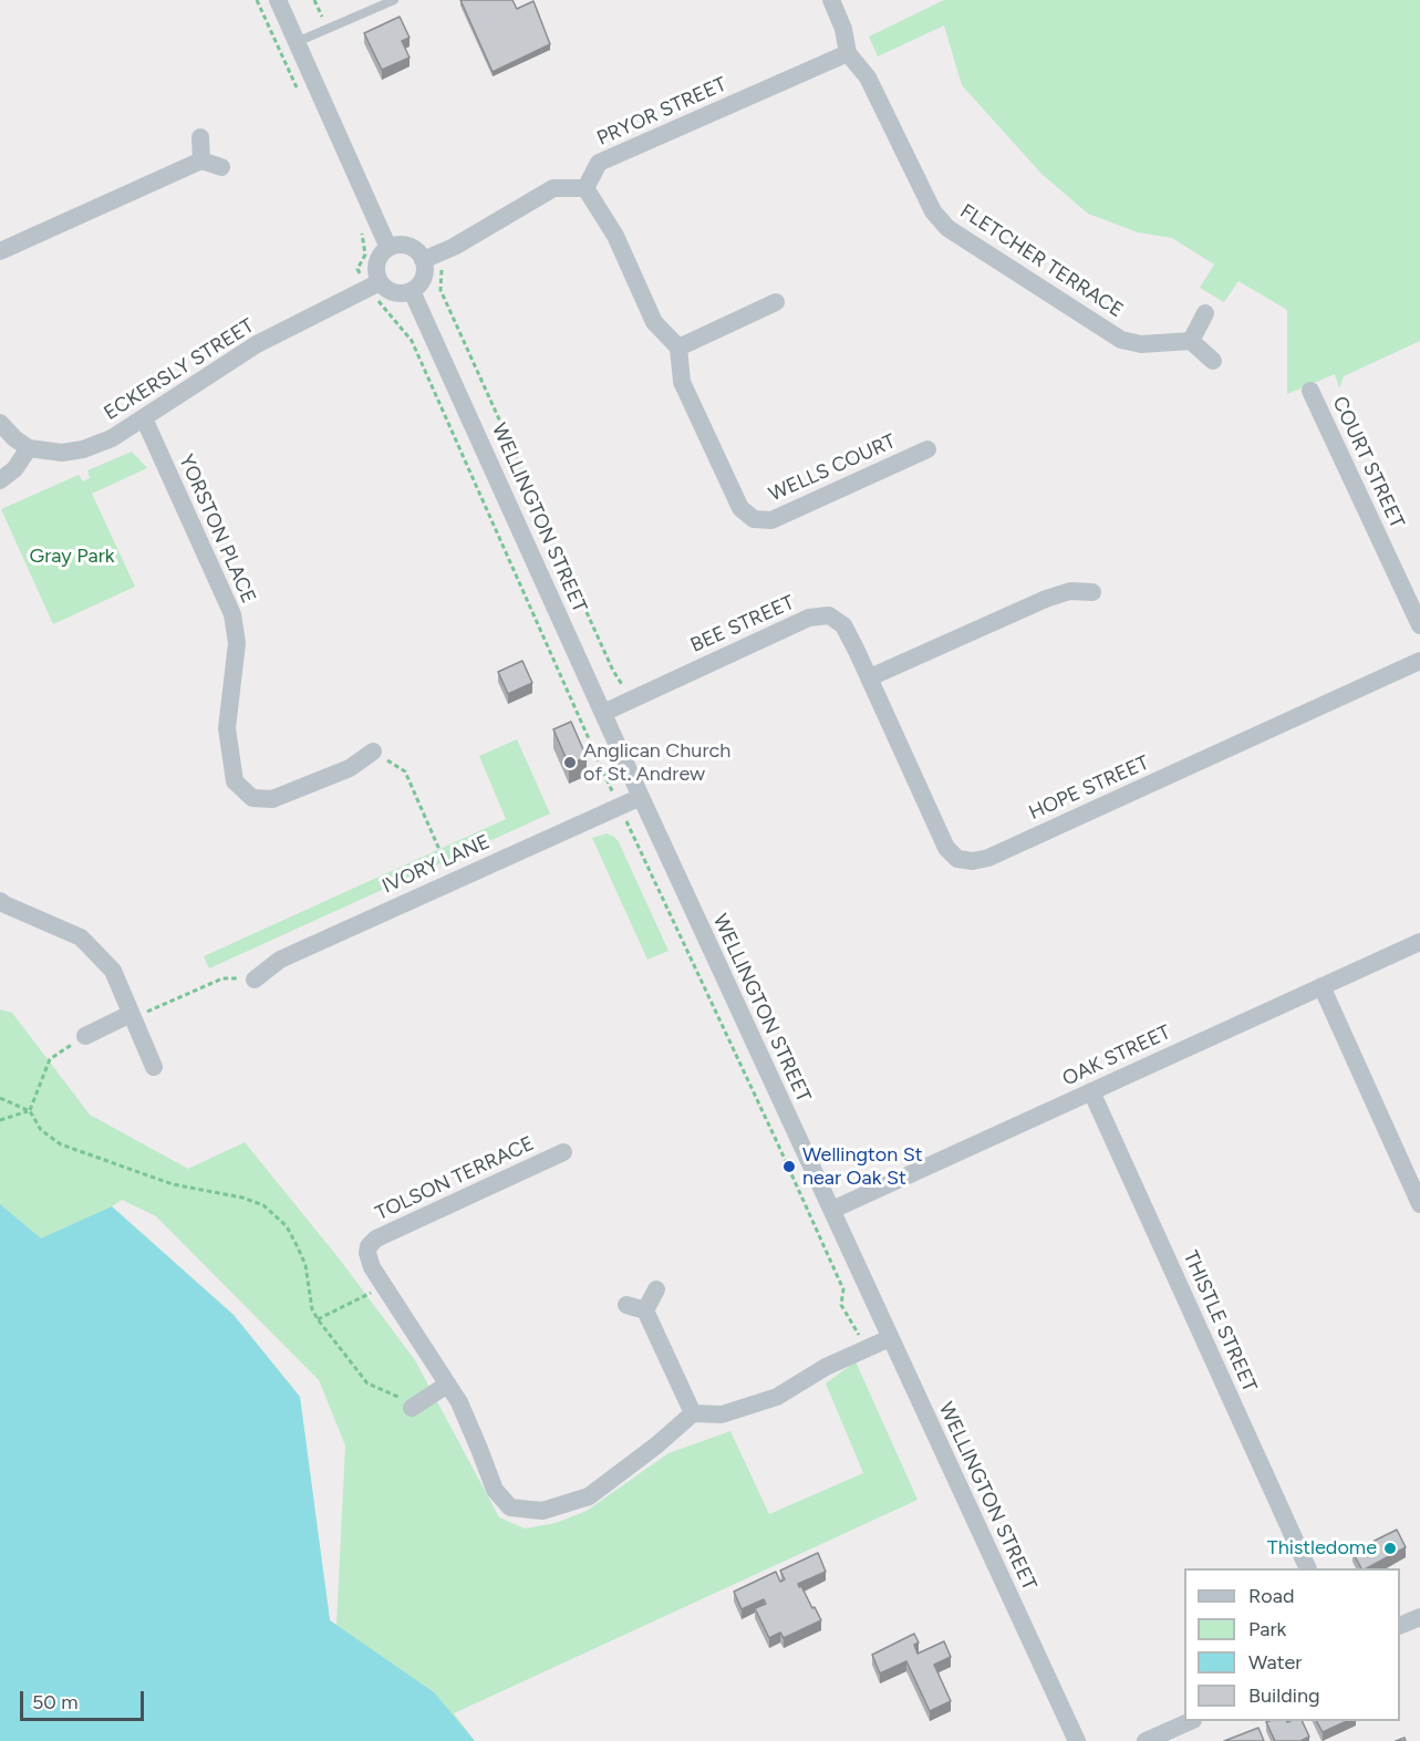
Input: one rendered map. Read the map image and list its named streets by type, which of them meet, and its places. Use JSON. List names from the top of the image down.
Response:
{
  "streets": {
    "street": [
      "PRYOR STREET",
      "FLETCHER TERRACE",
      "ECKERSLY STREET",
      "COURT STREET",
      "WELLS COURT",
      "WELLINGTON STREET",
      "YORSTON PLACE",
      "BEE STREET",
      "HOPE STREET",
      "IVORY LANE",
      "OAK STREET",
      "TOLSON TERRACE",
      "THISTLE STREET"
    ]
  },
  "crossings": [
    ["PRYOR STREET", "FLETCHER TERRACE"],
    ["ECKERSLY STREET", "WELLINGTON STREET"],
    ["ECKERSLY STREET", "YORSTON PLACE"],
    ["WELLINGTON STREET", "BEE STREET"],
    ["WELLINGTON STREET", "IVORY LANE"],
    ["WELLINGTON STREET", "OAK STREET"],
    ["BEE STREET", "HOPE STREET"],
    ["OAK STREET", "THISTLE STREET"]
  ],
  "parks": ["Gray Park"],
  "places": ["Anglican Church of St. Andrew", "Wellington St near Oak St", "Thistledome"],
  "legend": [
    "Road",
    "Park",
    "Water",
    "Building"
  ],
  "scale_bar": "50 m"
}
